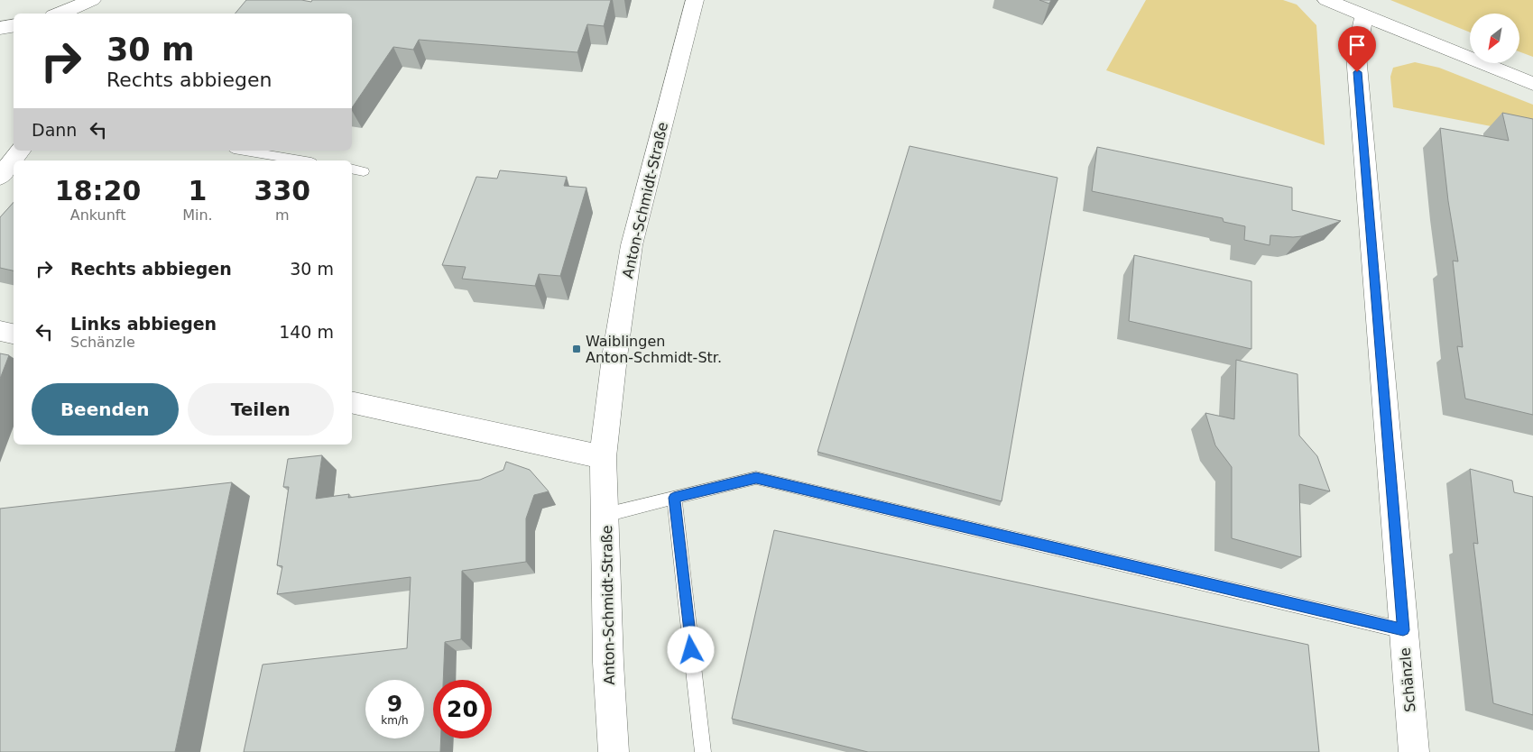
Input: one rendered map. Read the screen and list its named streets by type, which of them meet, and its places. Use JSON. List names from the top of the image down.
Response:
{
  "streets": {
    "street": ["Anton-Schmidt-Straße", "Schänzle"]
  },
  "places": {
    "transit": ["Waiblingen Anton-Schmidt-Str."]
  },
  "north": "bottom left",
  "page": {
    "turn": ["30 m", "Rechts abbiegen"],
    "then": "Dann",
    "eta": [
      "18:20",
      "Ankunft",
      "1",
      "Min.",
      "330",
      "m"
    ],
    "list": [
      {
        "name": "Rechts abbiegen",
        "value": "30 m"
      },
      {
        "name": "Links abbiegen",
        "note": "Schänzle",
        "value": "140 m"
      }
    ],
    "buttons": ["Beenden", "Teilen"],
    "speed": "9 km/h",
    "limit": "20"
  }
}
